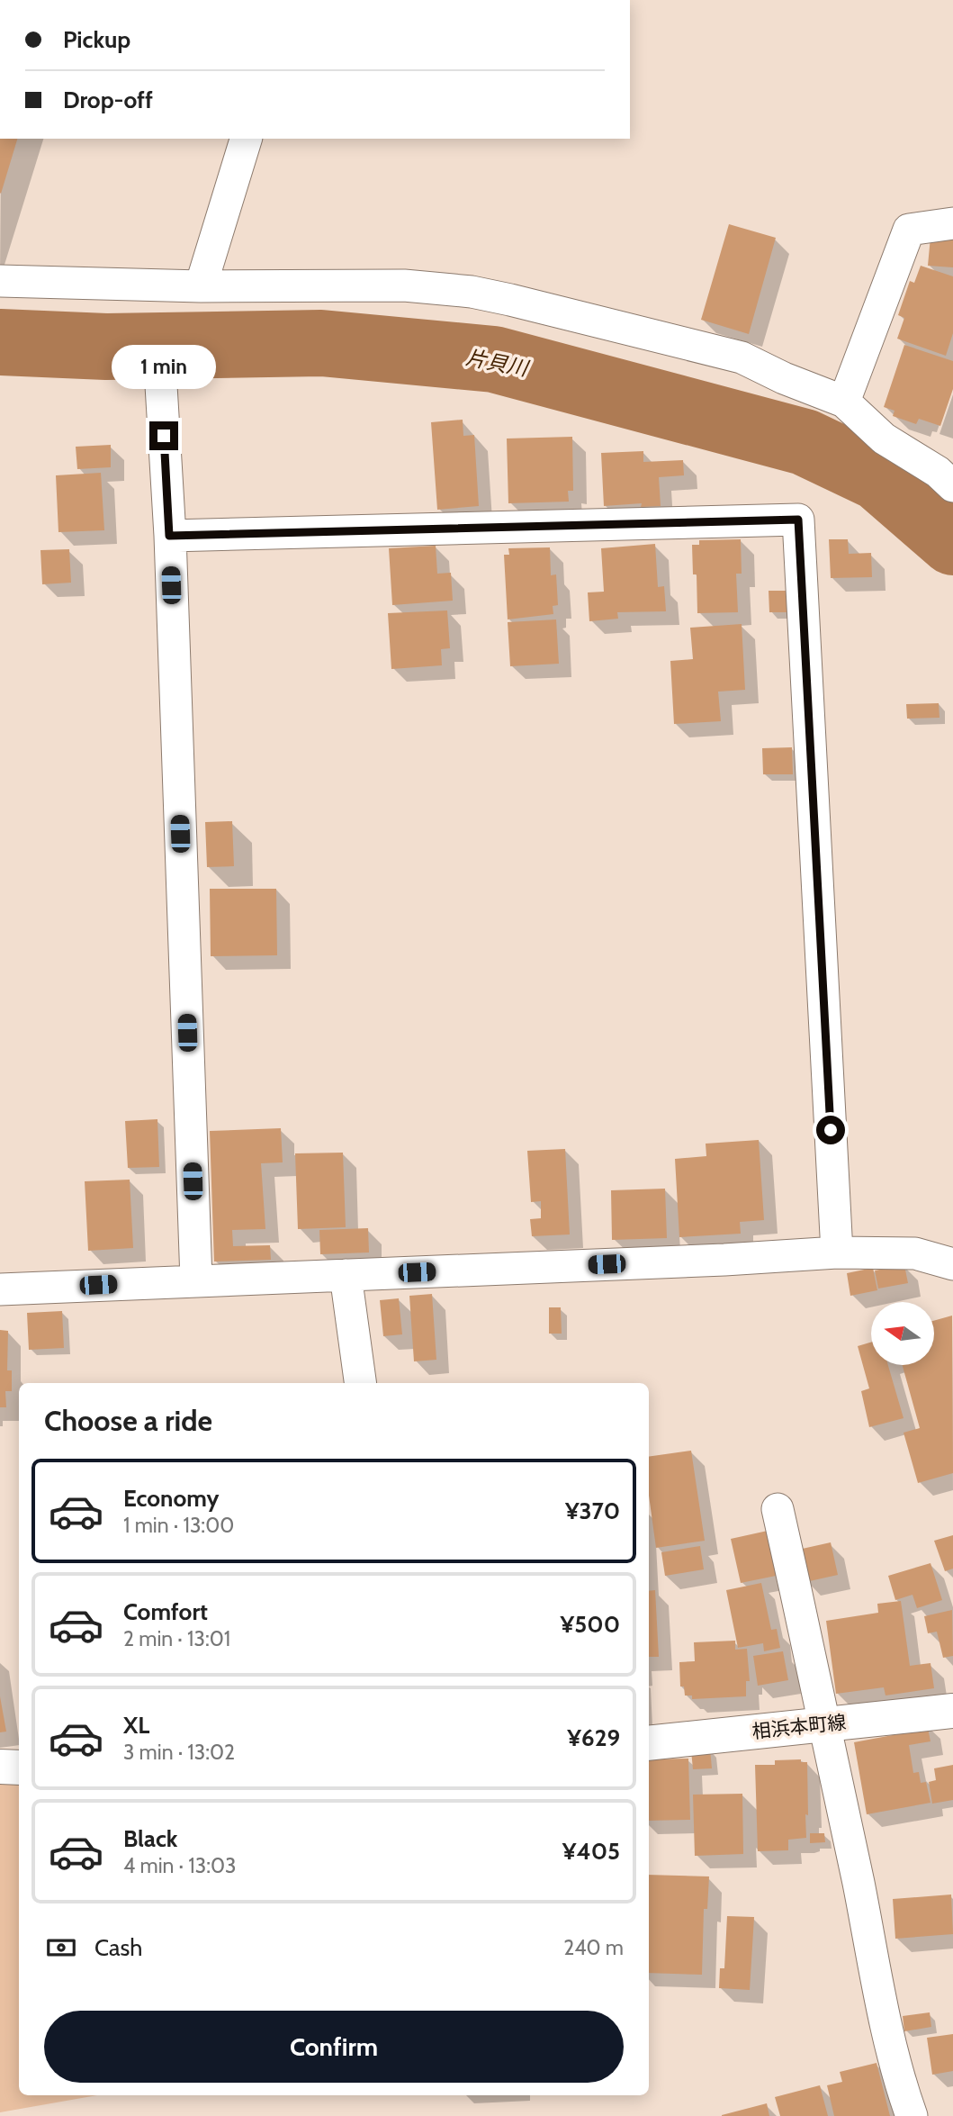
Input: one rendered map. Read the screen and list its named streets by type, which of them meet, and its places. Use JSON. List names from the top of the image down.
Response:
{
  "streets": {
    "main road": ["相浜本町線"]
  },
  "water": ["片貝川"],
  "north": "left",
  "page": {
    "banner": ["Pickup", "Drop-off"],
    "bubble": "1 min",
    "heading": "Choose a ride",
    "list": [
      {
        "name": "Economy",
        "note": "1 min · 13:00",
        "value": "¥370"
      },
      {
        "name": "Comfort",
        "note": "2 min · 13:01",
        "value": "¥500"
      },
      {
        "name": "XL",
        "note": "3 min · 13:02",
        "value": "¥629"
      },
      {
        "name": "Black",
        "note": "4 min · 13:03",
        "value": "¥405"
      }
    ],
    "pay": ["Cash", "240 m"],
    "buttons": "Confirm"
  }
}
